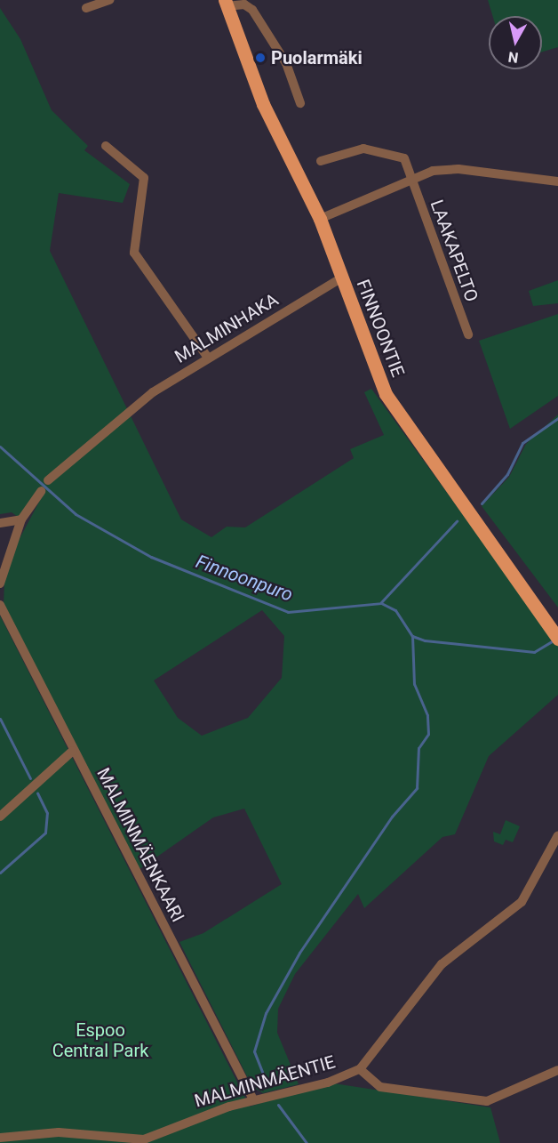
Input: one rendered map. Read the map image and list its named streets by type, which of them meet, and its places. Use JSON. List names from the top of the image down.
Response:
{
  "streets": {
    "main road": ["FINNOONTIE"],
    "street": [
      "LAAKAPELTO",
      "MALMINHAKA",
      "MALMINMÄENKAARI",
      "MALMINMÄENTIE"
    ]
  },
  "crossings": [
    ["MALMINHAKA", "FINNOONTIE"],
    ["MALMINMÄENKAARI", "MALMINMÄENTIE"]
  ],
  "water": ["Finnoonpuro"],
  "parks": ["Espoo Central Park"],
  "places": ["Puolarmäki"],
  "north": "bottom"
}
